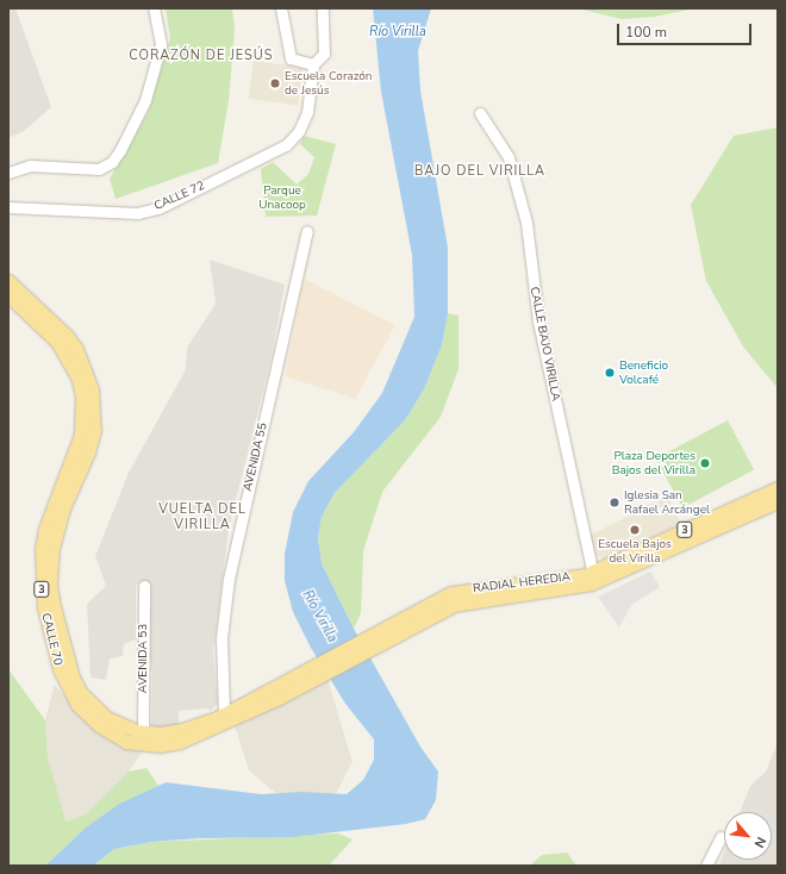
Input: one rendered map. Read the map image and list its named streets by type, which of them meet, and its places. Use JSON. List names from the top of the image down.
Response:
{
  "streets": {
    "main road": ["3", "RADIAL HEREDIA", "CALLE 70"],
    "street": [
      "CALLE 72",
      "CALLE BAJO VIRILLA",
      "AVENIDA 55",
      "AVENIDA 53"
    ]
  },
  "crossings": [
    ["CALLE BAJO VIRILLA", "RADIAL HEREDIA"],
    ["AVENIDA 55", "CALLE 70"],
    ["RADIAL HEREDIA", "CALLE 70"],
    ["CALLE 70", "AVENIDA 53"]
  ],
  "districts": ["CORAZÓN DE JESÚS", "BAJO DEL VIRILLA", "VUELTA DEL VIRILLA"],
  "water": ["Río Virilla"],
  "parks": ["Parque Unacoop"],
  "places": [
    "Escuela Corazón de Jesús",
    "Beneficio Volcafé",
    "Plaza Deportes Bajos del Virilla",
    "Iglesia San Rafael Arcángel",
    "Escuela Bajos del Virilla"
  ],
  "scale_bar": "100 m",
  "north": "bottom right"
}
